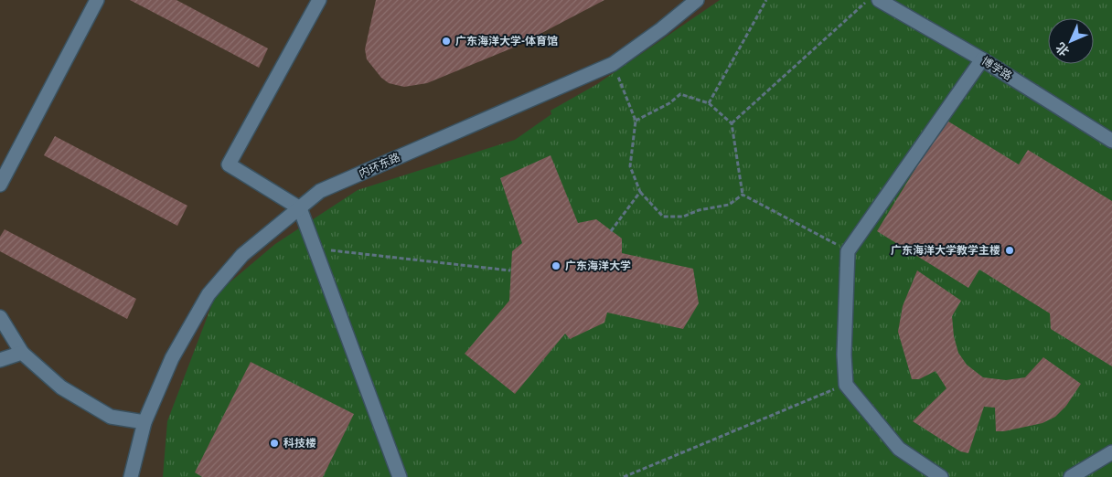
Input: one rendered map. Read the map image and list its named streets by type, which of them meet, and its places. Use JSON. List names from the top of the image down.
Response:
{
  "streets": {
    "street": ["博学路", "内环东路"]
  },
  "places": [
    "广东海洋大学-体育馆",
    "广东海洋大学教学主楼",
    "广东海洋大学",
    "科技楼"
  ],
  "north": "bottom left"
}
